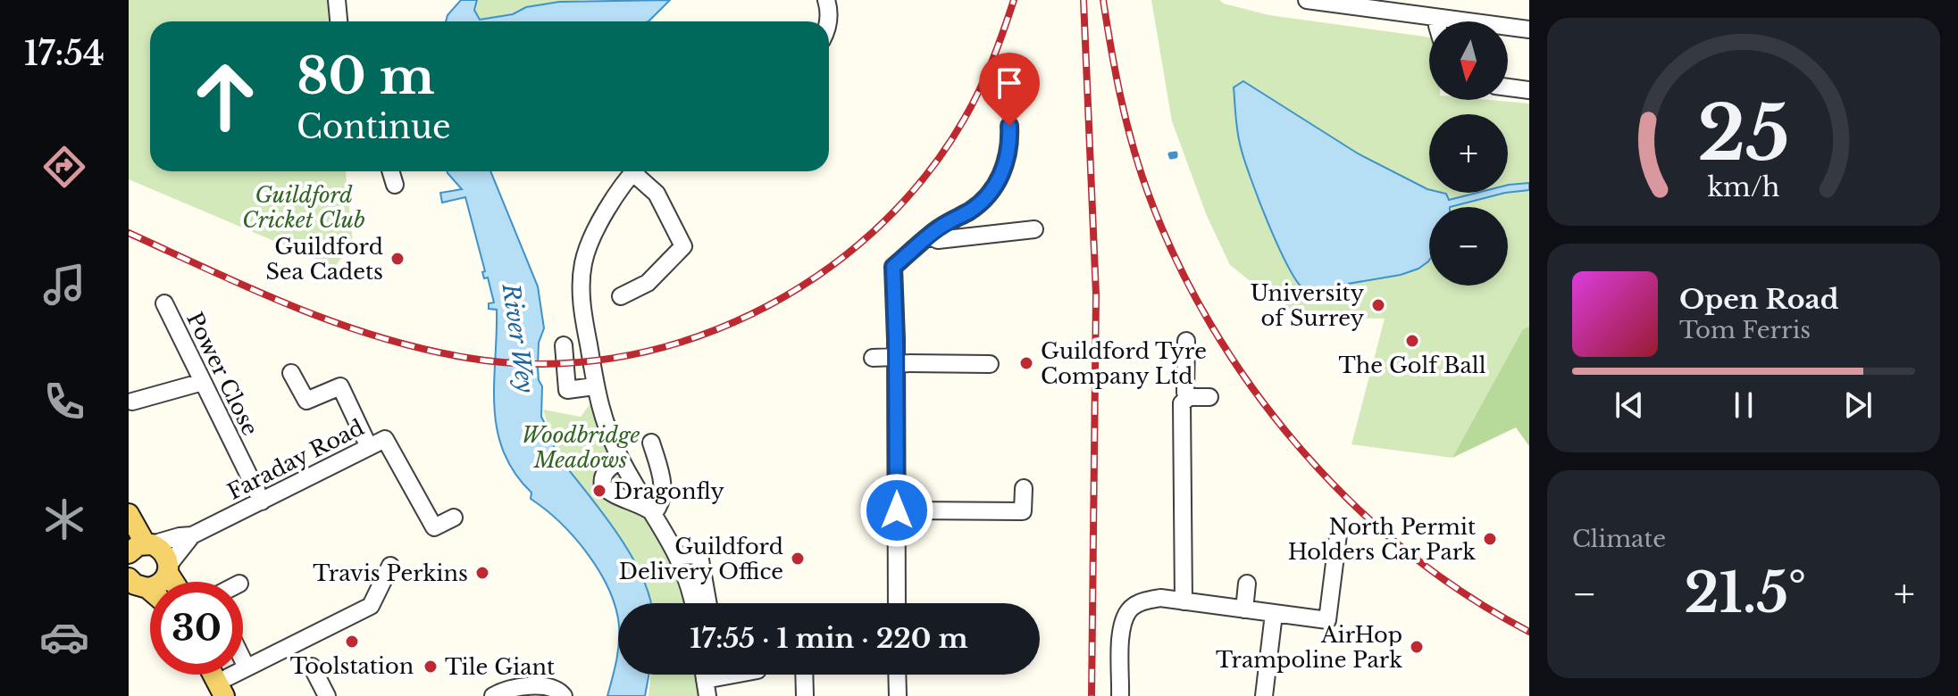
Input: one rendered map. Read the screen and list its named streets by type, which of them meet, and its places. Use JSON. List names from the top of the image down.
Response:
{
  "streets": {
    "street": ["Power Close", "Faraday Road"]
  },
  "crossings": [
    ["Power Close", "Faraday Road"]
  ],
  "water": ["River Wey"],
  "parks": ["Guildford Cricket Club", "Woodbridge Meadows"],
  "places": [
    "Guildford Sea Cadets",
    "University of Surrey",
    "The Golf Ball",
    "Guildford Tyre Company Ltd",
    "Dragonfly",
    "North Permit Holders Car Park",
    "Guildford Delivery Office",
    "Travis Perkins",
    "Toolstation",
    "AirHop Trampoline Park",
    "Tile Giant"
  ],
  "north": "bottom",
  "page": {
    "tabs": "17:54",
    "map_buttons": ["+", "−"],
    "turn": ["80 m", "Continue"],
    "song": ["Open Road", "Tom Ferris"],
    "tile": "Climate",
    "heat": ["−", "21.5°", "+"],
    "limit": "30",
    "trip": "17:55 · 1 min · 220 m",
    "gauge": ["25", "km/h"]
  }
}
